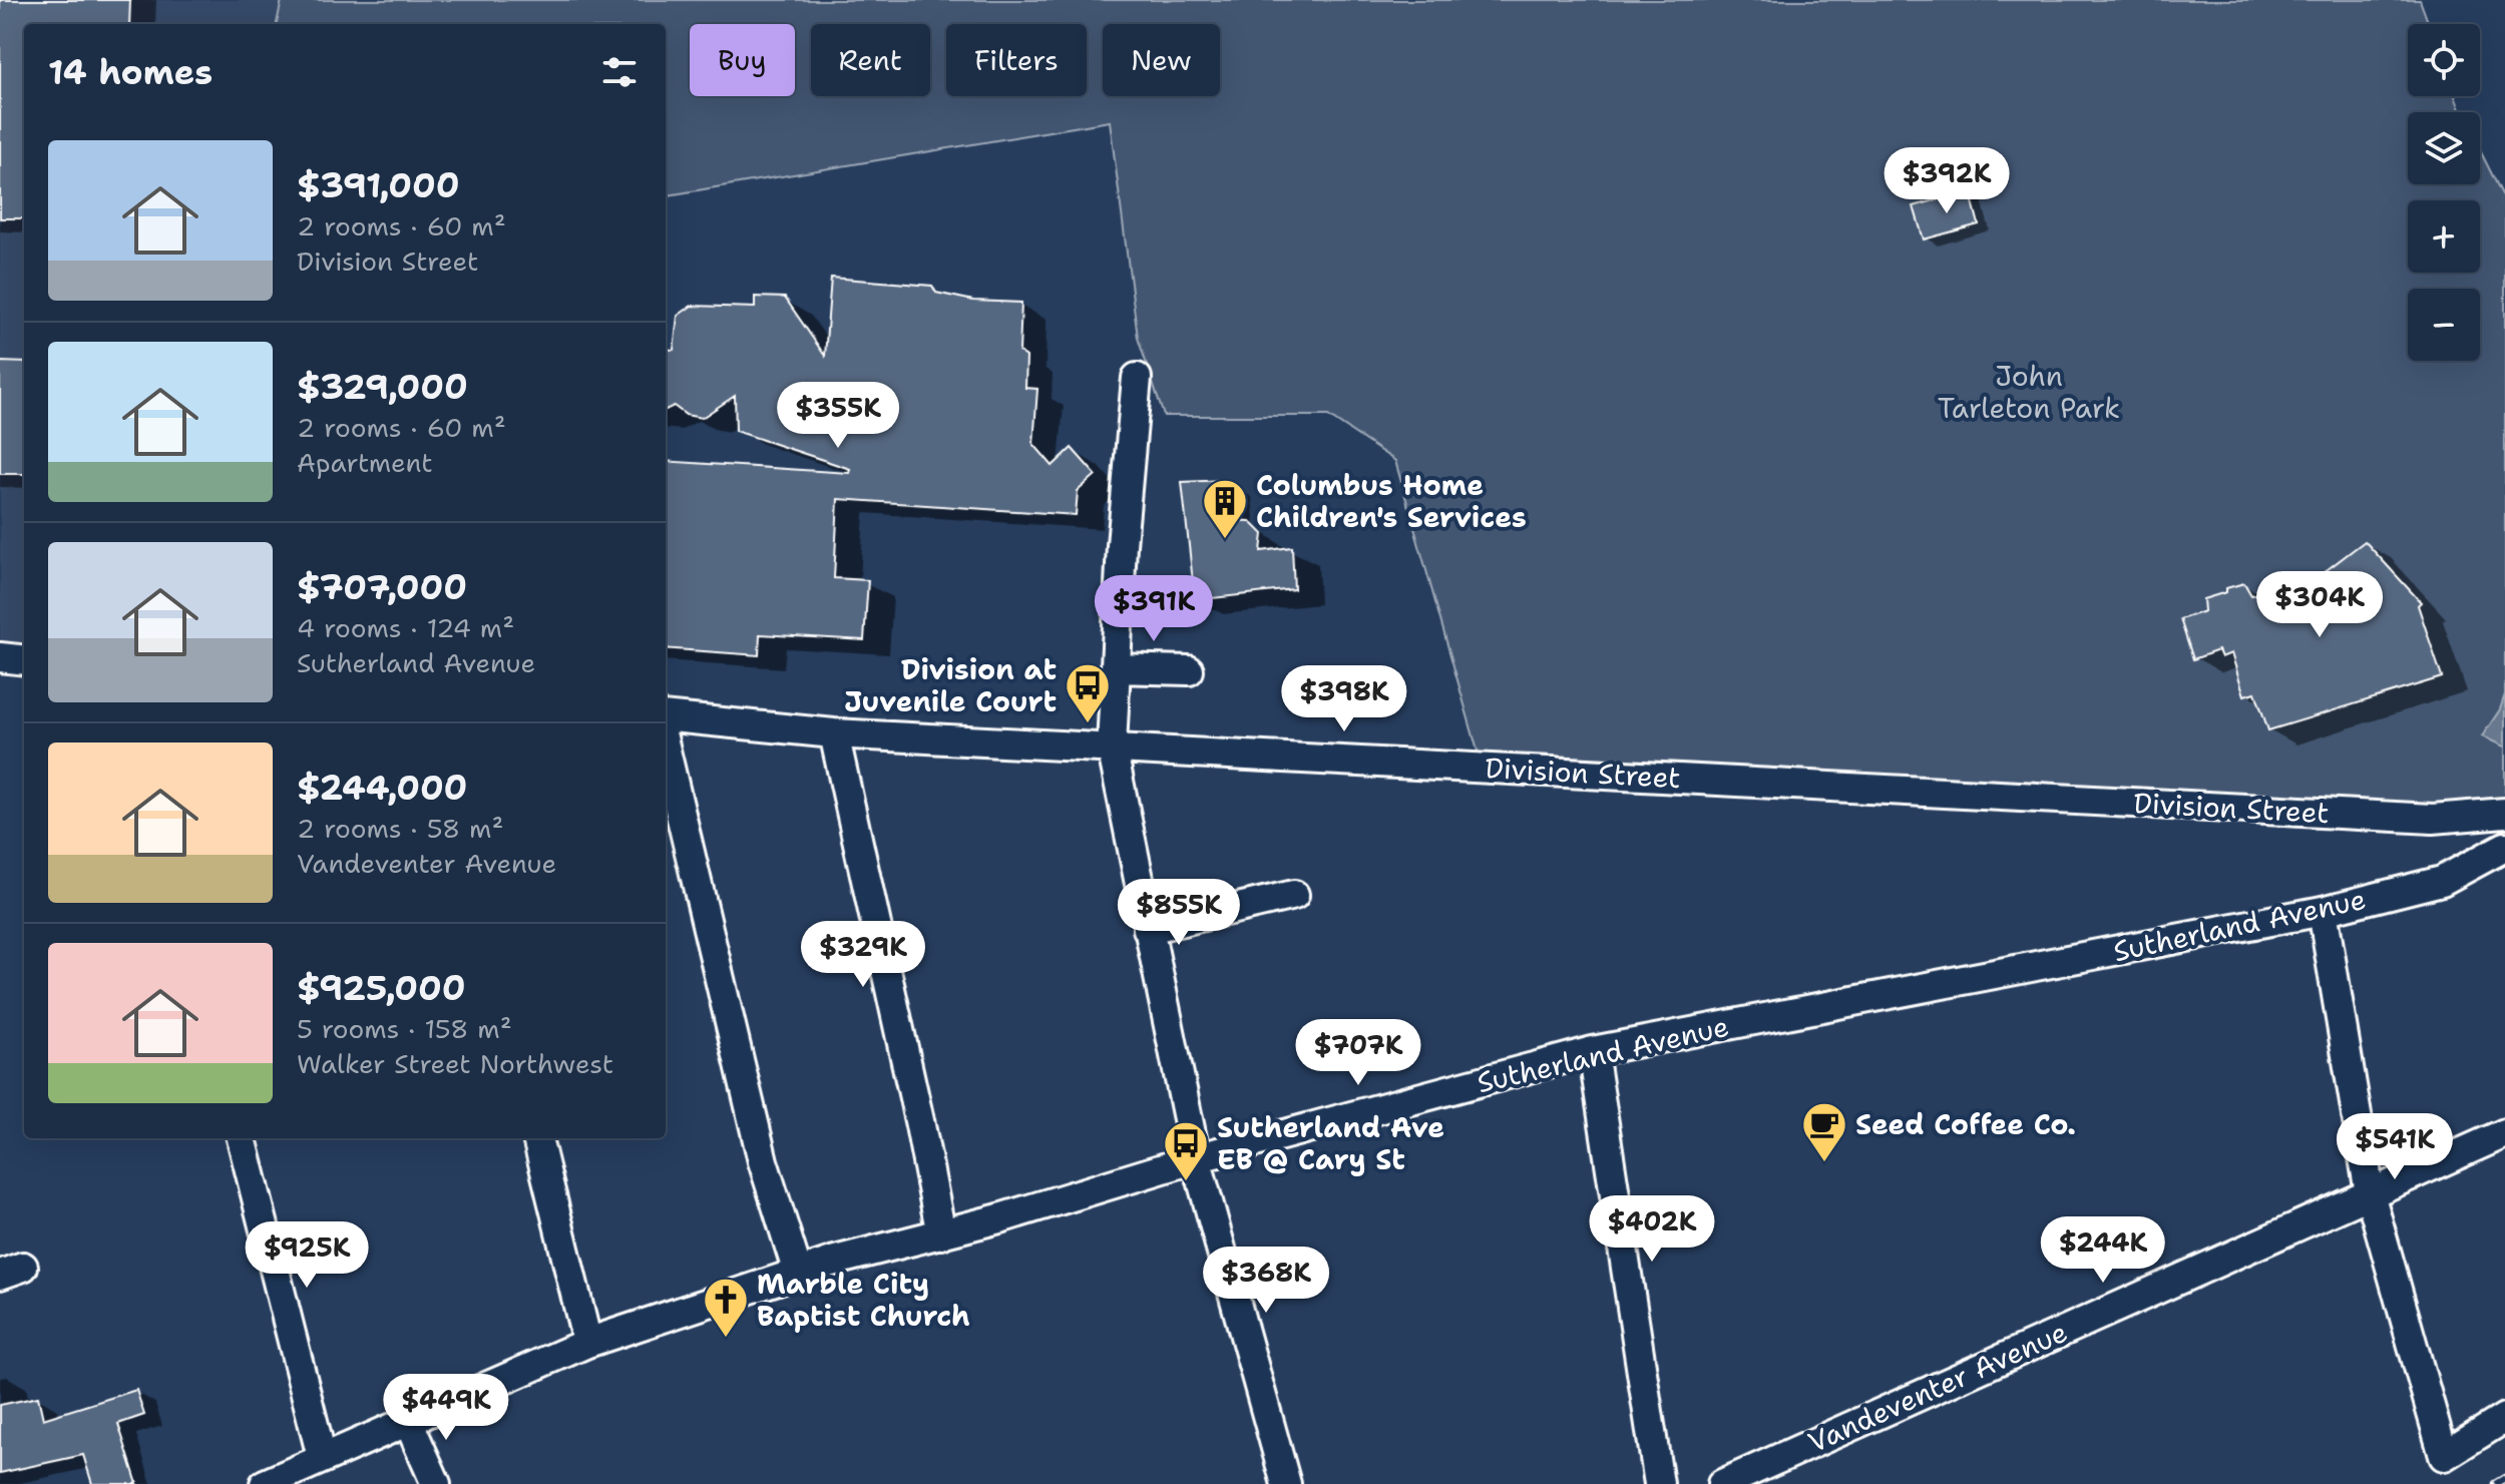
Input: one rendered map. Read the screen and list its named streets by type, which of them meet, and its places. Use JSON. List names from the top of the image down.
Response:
{
  "streets": {
    "street": ["Division Street", "Sutherland Avenue", "Vandeventer Avenue"]
  },
  "parks": ["John Tarleton Park"],
  "places": {
    "building": ["Columbus Home Children's Services"],
    "bus stop": ["Division at Juvenile Court", "Sutherland Ave EB @ Cary St"],
    "cafe": ["Seed Coffee Co."],
    "church": ["Marble City Baptist Church"]
  },
  "page": {
    "map_buttons": ["+", "−"],
    "chip": [
      "Buy",
      "Rent",
      "Filters",
      "New"
    ],
    "heading": "14 homes",
    "list": [
      {
        "name": "$391,000",
        "note": "2 rooms · 60 m² · Division Street"
      },
      {
        "name": "$329,000",
        "note": "2 rooms · 60 m² · Apartment"
      },
      {
        "name": "$707,000",
        "note": "4 rooms · 124 m² · Sutherland Avenue"
      },
      {
        "name": "$244,000",
        "note": "2 rooms · 58 m² · Vandeventer Avenue"
      },
      {
        "name": "$925,000",
        "note": "5 rooms · 158 m² · Walker Street Northwest"
      }
    ],
    "price": [
      "$392K",
      "$355K",
      "$304K",
      "$391K",
      "$398K",
      "$855K",
      "$329K",
      "$707K",
      "$541K",
      "$402K",
      "$244K",
      "$925K",
      "$368K",
      "$449K"
    ]
  }
}
